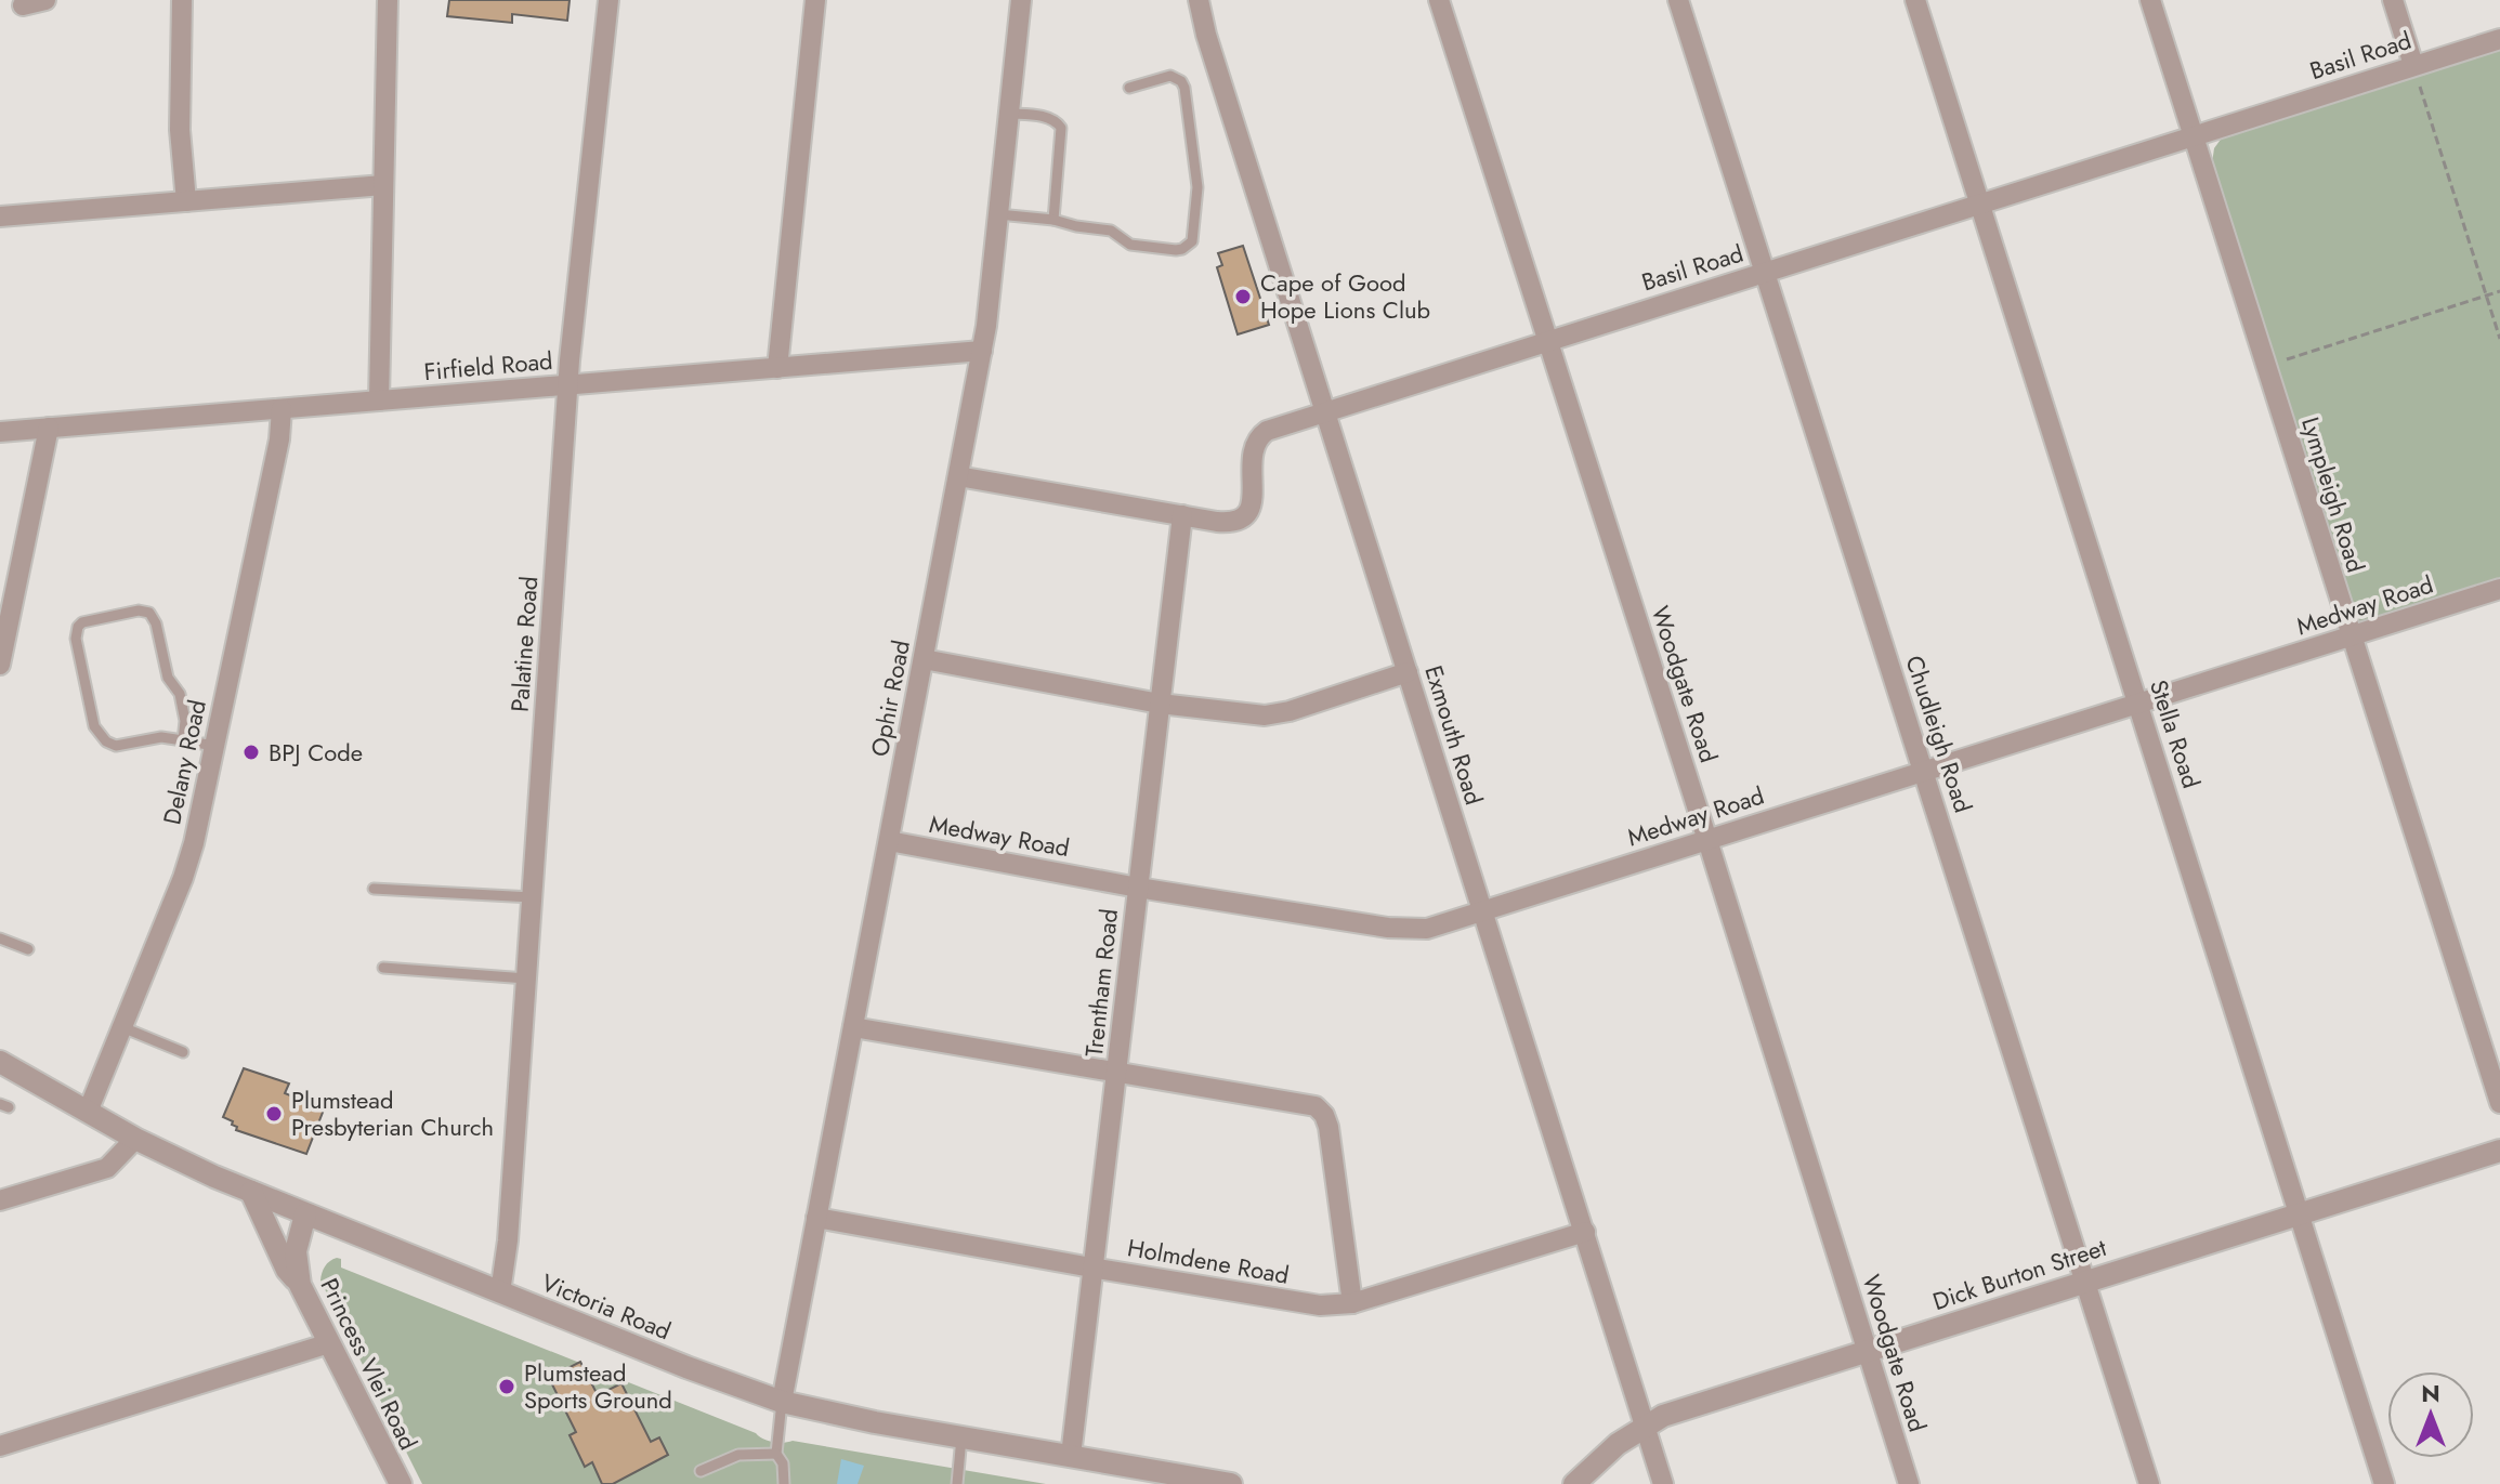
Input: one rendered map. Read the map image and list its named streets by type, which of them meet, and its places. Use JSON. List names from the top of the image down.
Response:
{
  "streets": {
    "street": [
      "Basil Road",
      "Firfield Road",
      "Lympleigh Road",
      "Medway Road",
      "Palatine Road",
      "Woodgate Road",
      "Ophir Road",
      "Chudleigh Road",
      "Stella Road",
      "Exmouth Road",
      "Delany Road",
      "Trentham Road",
      "Holmdene Road",
      "Dick Burton Street",
      "Victoria Road",
      "Princess Vlei Road"
    ]
  },
  "crossings": [
    ["Basil Road", "Lympleigh Road"],
    ["Basil Road", "Woodgate Road"],
    ["Basil Road", "Ophir Road"],
    ["Basil Road", "Chudleigh Road"],
    ["Basil Road", "Stella Road"],
    ["Basil Road", "Exmouth Road"],
    ["Basil Road", "Trentham Road"],
    ["Firfield Road", "Palatine Road"],
    ["Firfield Road", "Ophir Road"],
    ["Firfield Road", "Delany Road"],
    ["Lympleigh Road", "Medway Road"],
    ["Medway Road", "Woodgate Road"],
    ["Medway Road", "Ophir Road"],
    ["Medway Road", "Chudleigh Road"],
    ["Medway Road", "Stella Road"],
    ["Medway Road", "Exmouth Road"],
    ["Medway Road", "Trentham Road"],
    ["Palatine Road", "Victoria Road"],
    ["Woodgate Road", "Dick Burton Street"],
    ["Ophir Road", "Holmdene Road"],
    ["Ophir Road", "Victoria Road"],
    ["Chudleigh Road", "Dick Burton Street"],
    ["Stella Road", "Dick Burton Street"],
    ["Exmouth Road", "Holmdene Road"],
    ["Exmouth Road", "Dick Burton Street"],
    ["Delany Road", "Victoria Road"],
    ["Trentham Road", "Holmdene Road"],
    ["Trentham Road", "Victoria Road"],
    ["Victoria Road", "Princess Vlei Road"]
  ],
  "places": [
    "Cape of Good Hope Lions Club",
    "BPJ Code",
    "Plumstead Presbyterian Church",
    "Plumstead Sports Ground"
  ],
  "north": "top"
}
